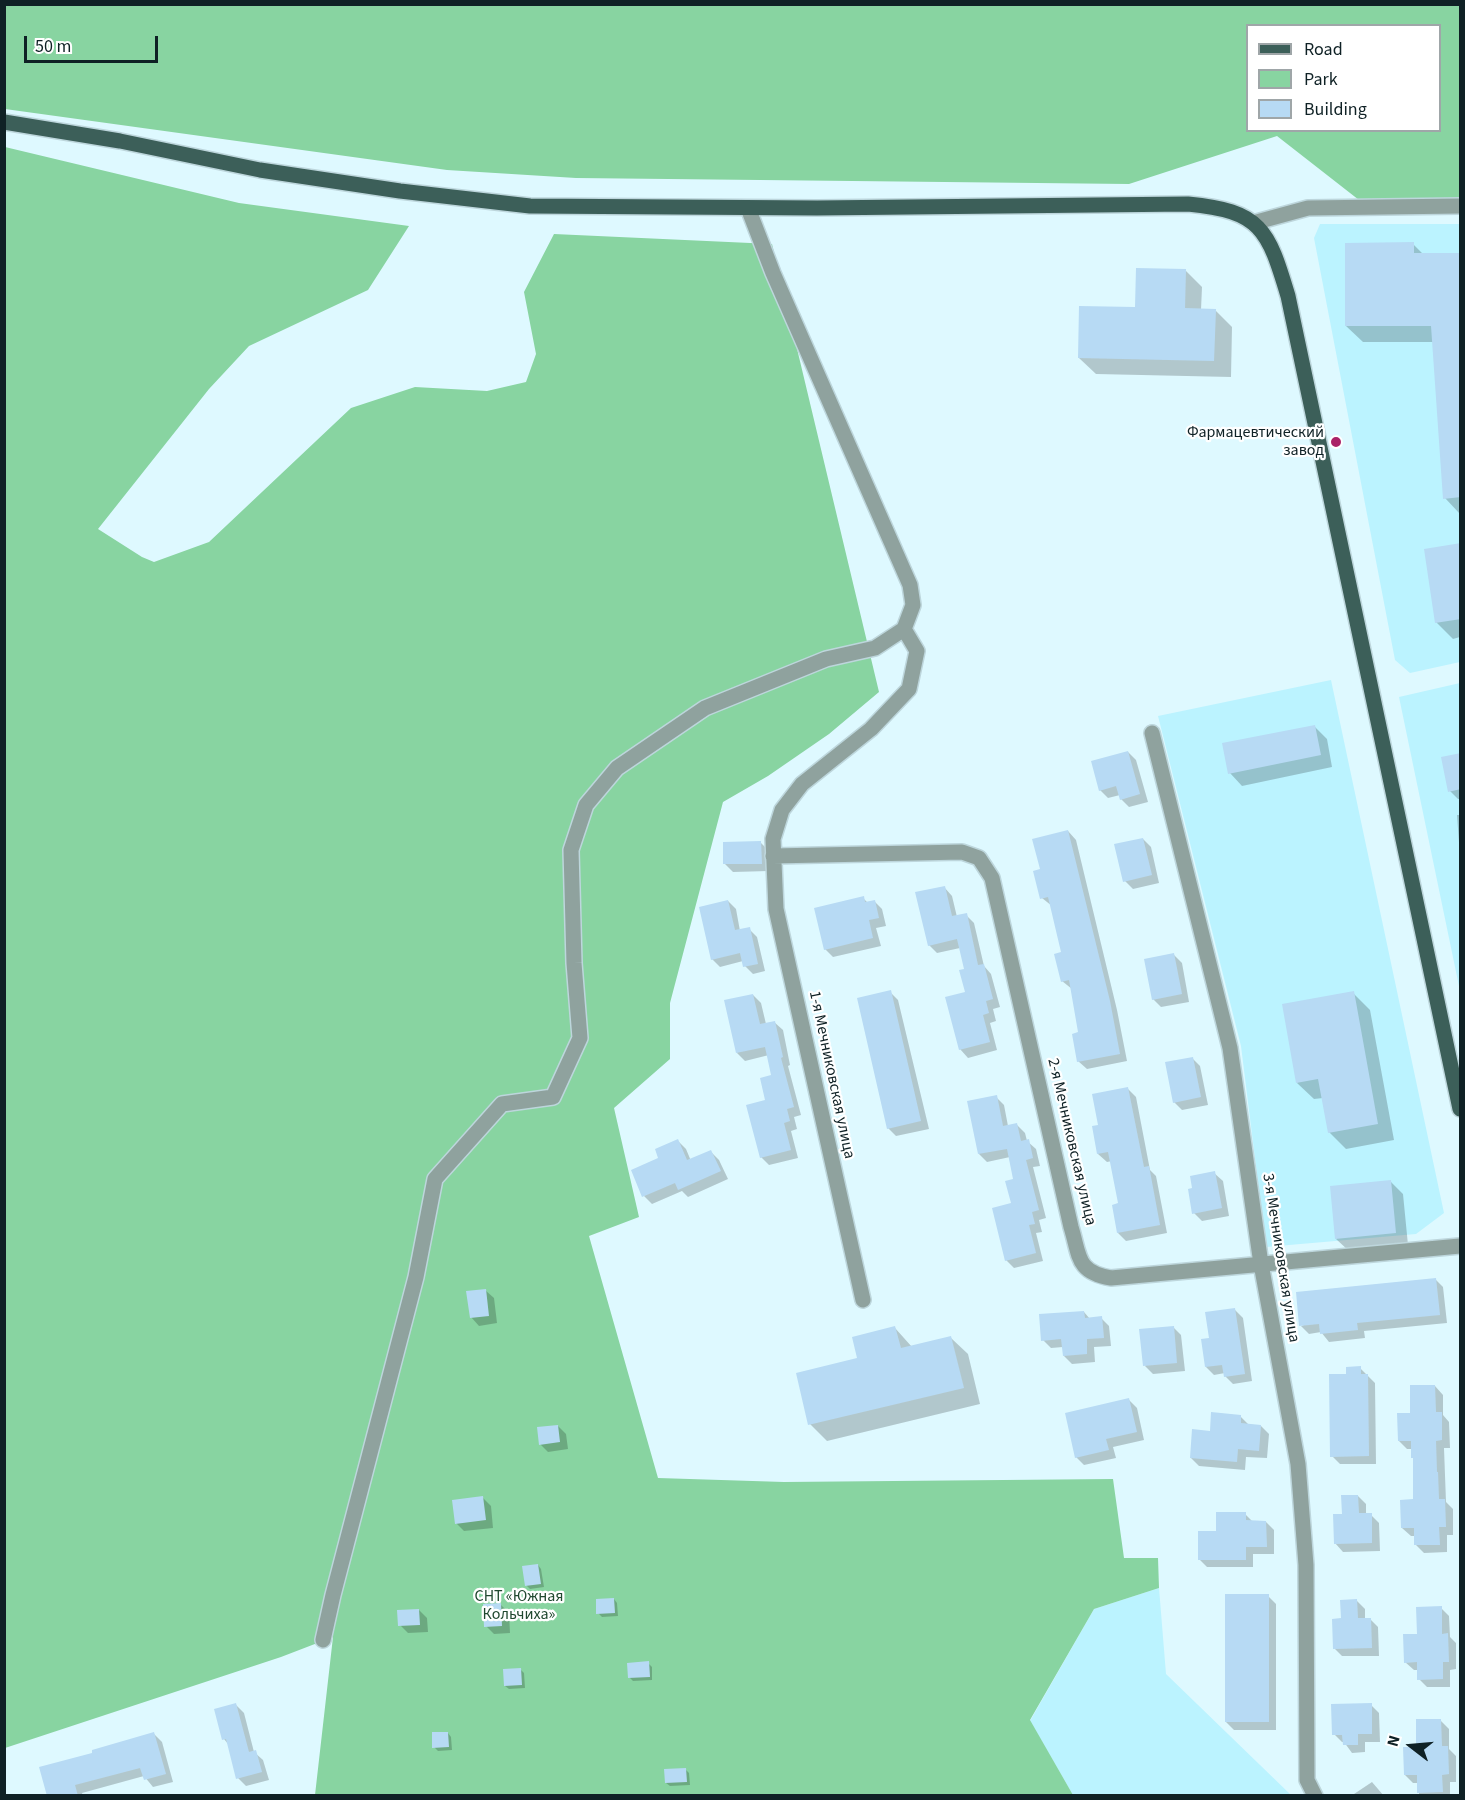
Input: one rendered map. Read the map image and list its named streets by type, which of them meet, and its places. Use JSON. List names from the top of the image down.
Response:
{
  "streets": {
    "street": ["1-я Мечниковская улица", "2-я Мечниковская улица", "3-я Мечниковская улица"]
  },
  "crossings": [
    ["1-я Мечниковская улица", "2-я Мечниковская улица"],
    ["2-я Мечниковская улица", "3-я Мечниковская улица"]
  ],
  "parks": ["СНТ «Южная Кольчиха»"],
  "places": ["Фармацевтический завод"],
  "legend": ["Road", "Park", "Building"],
  "scale_bar": "50 m",
  "north": "left"
}
